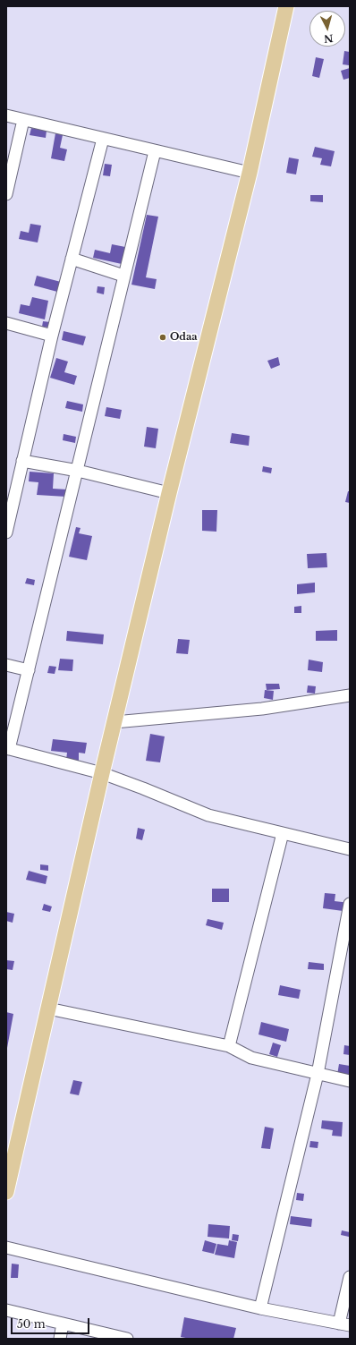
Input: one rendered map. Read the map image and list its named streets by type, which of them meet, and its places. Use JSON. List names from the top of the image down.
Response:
{
  "places": ["Odaa"],
  "scale_bar": "50 m",
  "north": "bottom"
}
